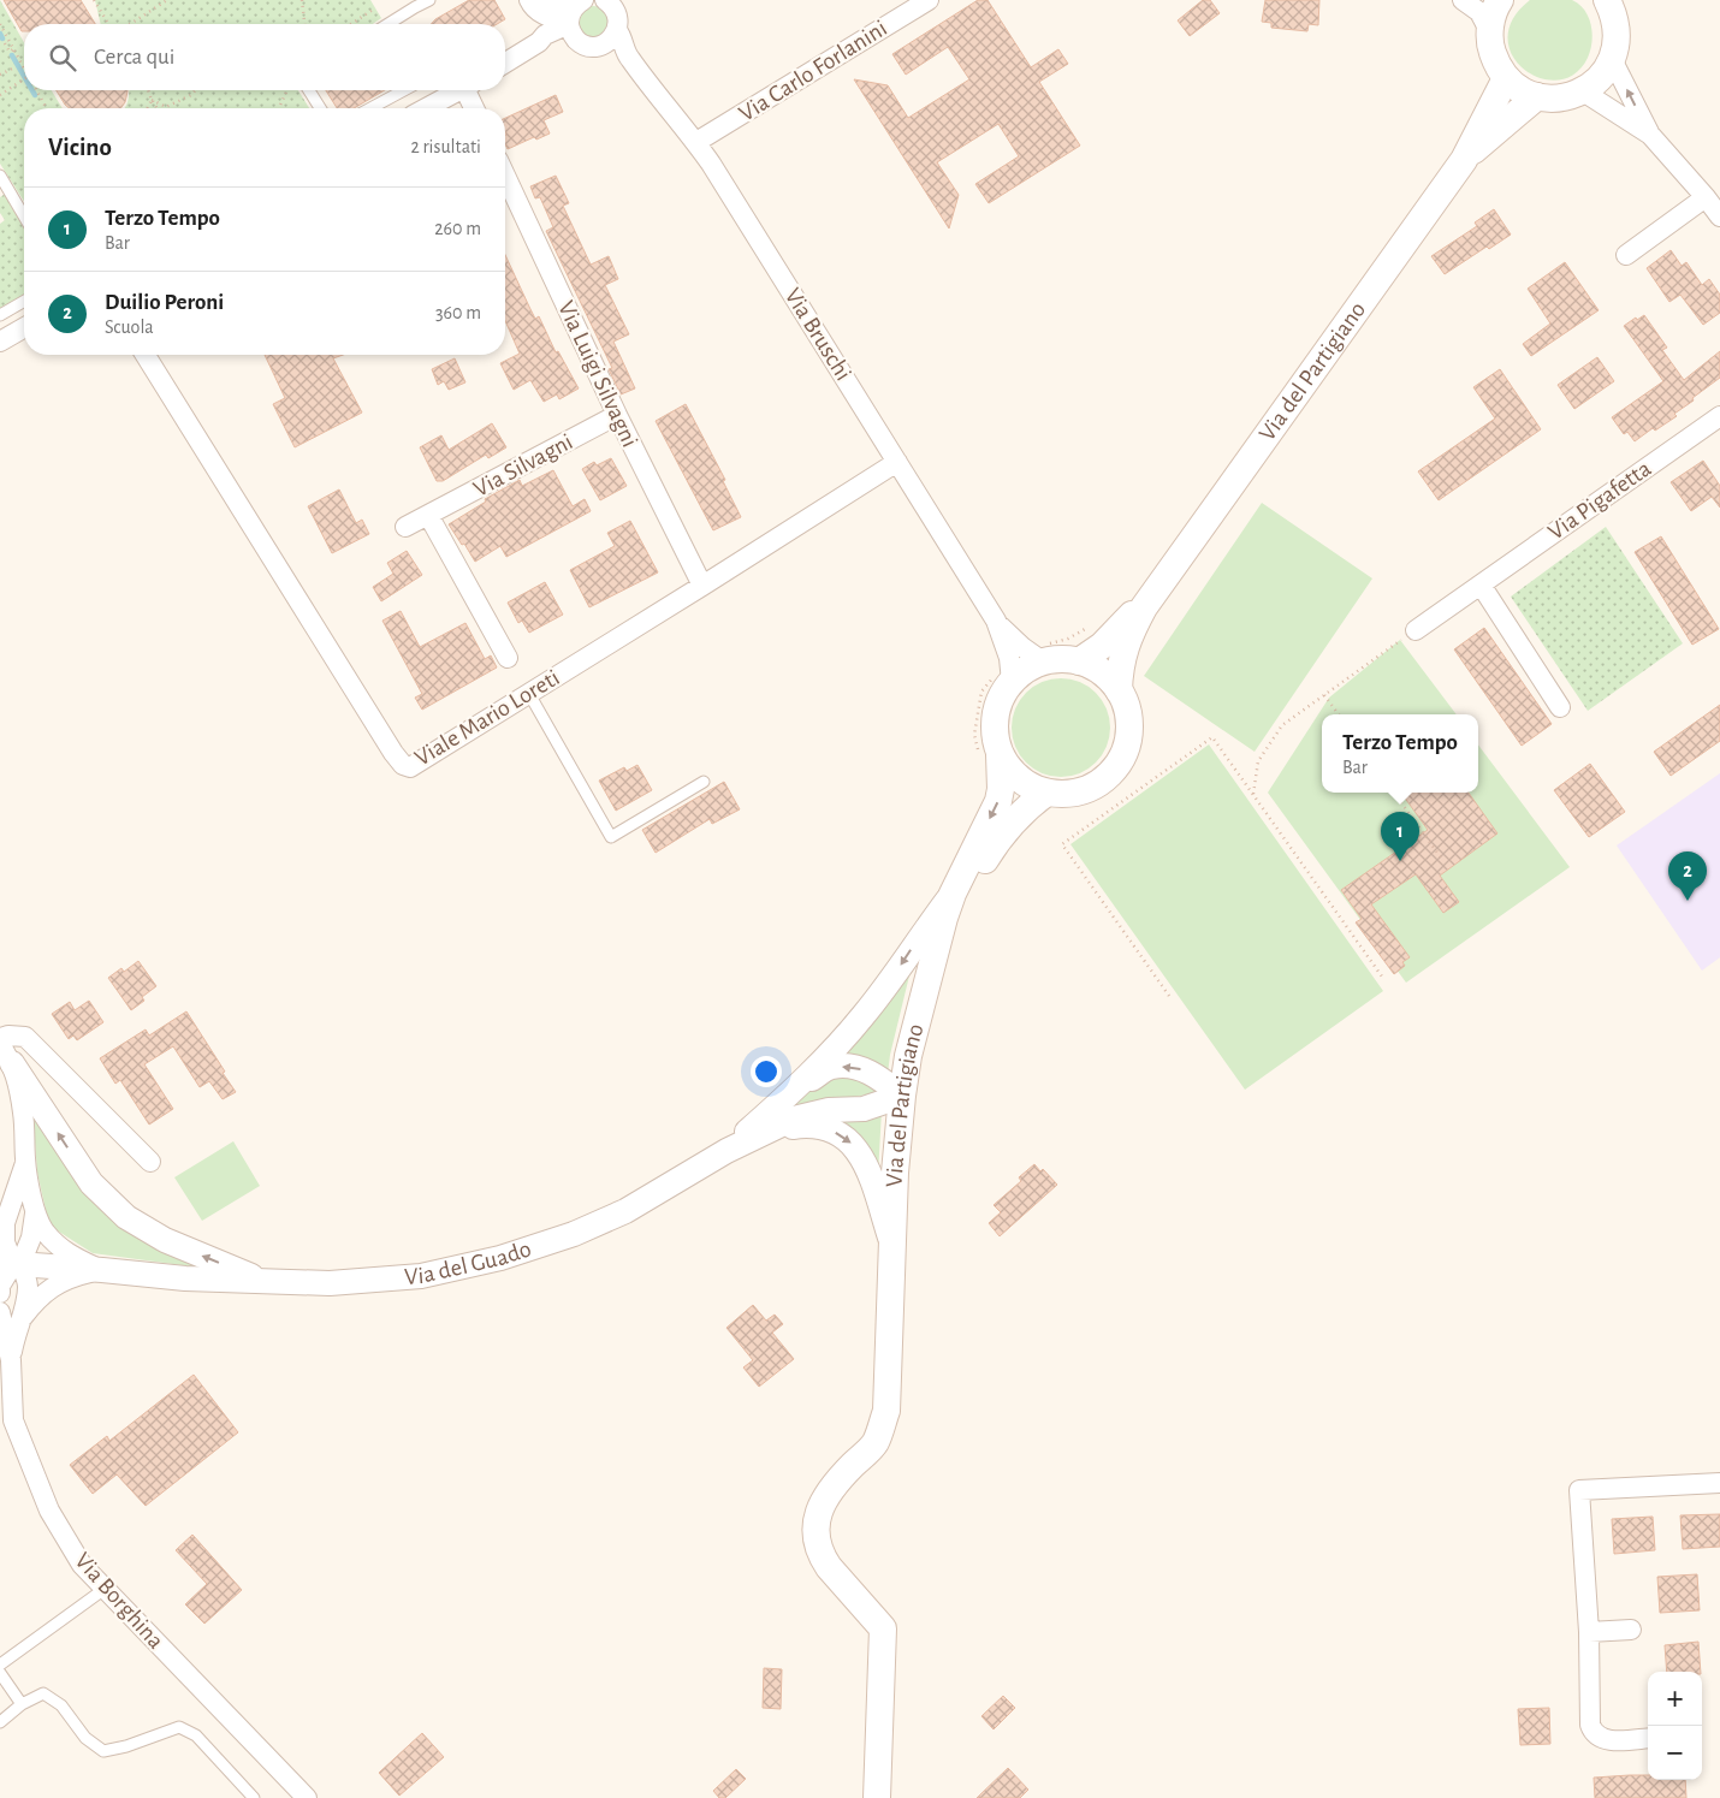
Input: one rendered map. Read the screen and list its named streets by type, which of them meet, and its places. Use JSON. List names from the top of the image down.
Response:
{
  "streets": {
    "main road": ["Via del Partigiano"],
    "street": [
      "Via Carlo Forlanini",
      "Via Bruschi",
      "Via Luigi Silvagni",
      "Via Silvagni",
      "Via Pigafetta",
      "Viale Mario Loreti",
      "Via del Guado",
      "Via Borghina"
    ]
  },
  "crossings": [
    ["Via Carlo Forlanini", "Via Bruschi"],
    ["Via Bruschi", "Via del Partigiano"],
    ["Via Bruschi", "Viale Mario Loreti"],
    ["Via del Partigiano", "Via del Guado"],
    ["Via Luigi Silvagni", "Via Silvagni"],
    ["Via Luigi Silvagni", "Viale Mario Loreti"],
    ["Via del Guado", "Via Borghina"]
  ],
  "page": {
    "search": "Cerca qui",
    "heading": ["Vicino", "2 risultati"],
    "list": [
      {
        "mark": "1",
        "name": "Terzo Tempo",
        "note": "Bar",
        "value": "260 m"
      },
      {
        "mark": "2",
        "name": "Duilio Peroni",
        "note": "Scuola",
        "value": "360 m"
      }
    ],
    "popup": ["Terzo Tempo", "Bar"],
    "pins": ["1", "2"],
    "map_buttons": ["+", "−"]
  }
}
